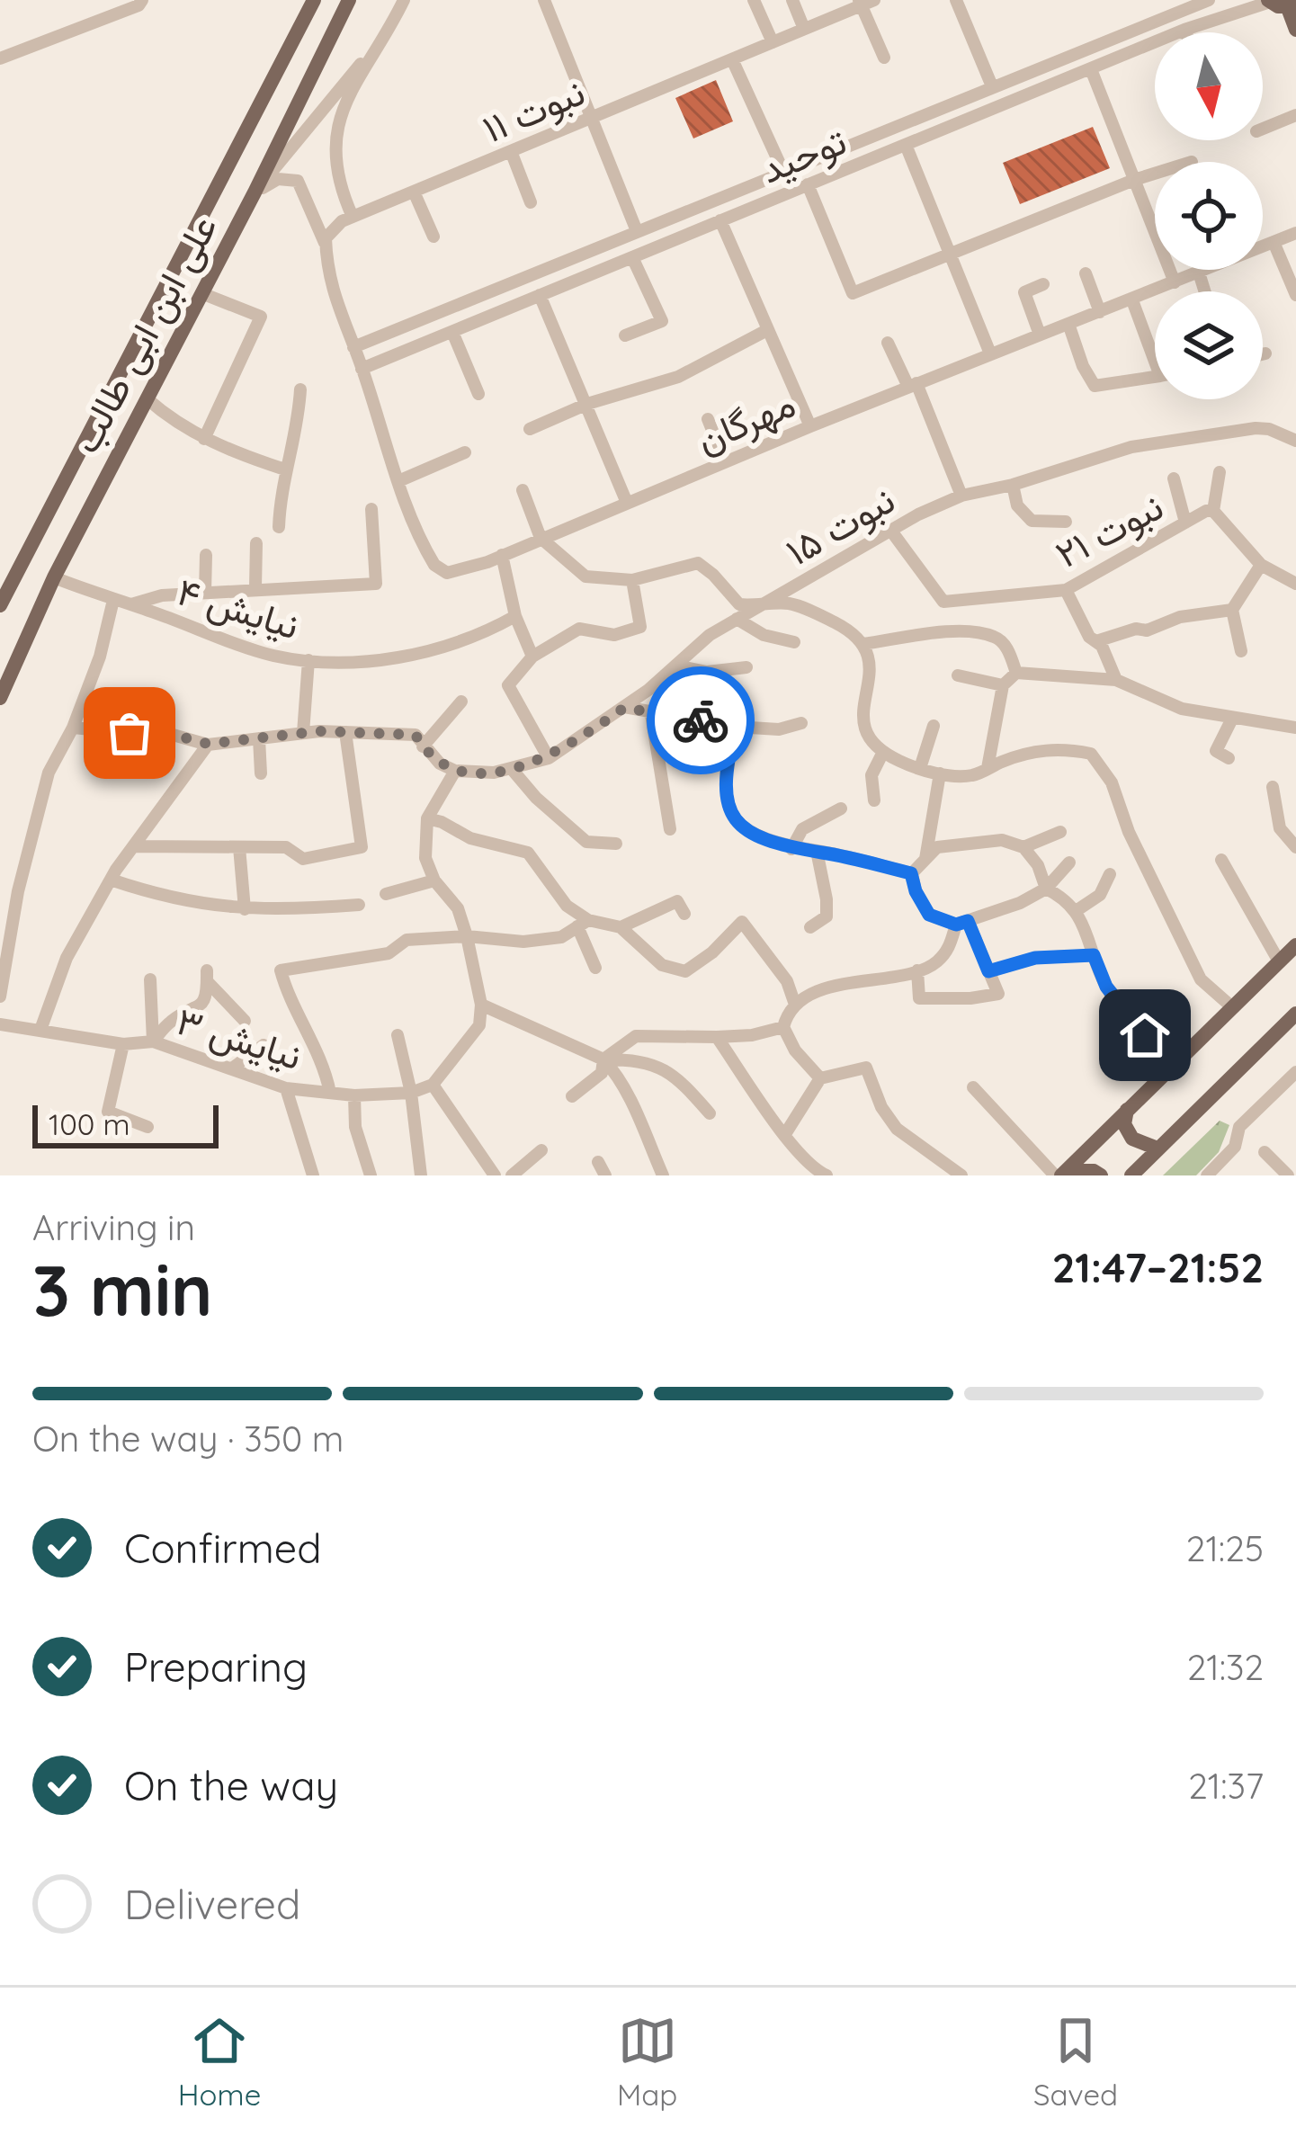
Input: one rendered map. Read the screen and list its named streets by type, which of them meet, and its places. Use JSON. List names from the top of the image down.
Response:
{
  "streets": {
    "main road": ["علی ابن ابی طالب"],
    "street": [
      "نبوت ۱۱",
      "توحید",
      "مهرگان",
      "نبوت ۱۵",
      "نبوت ۲۱",
      "نیایش ۴",
      "نیایش ۳"
    ]
  },
  "crossings": [
    ["توحید", "مهرگان"],
    ["علی ابن ابی طالب", "نیایش ۴"],
    ["نبوت ۱۵", "نبوت ۲۱"]
  ],
  "scale_bar": "100 m",
  "north": "bottom",
  "page": {
    "scale": "100 m",
    "heading": ["3 min", "Arriving in", "21:47–21:52"],
    "bar": "On the way · 350 m",
    "list": [
      ["Confirmed", "21:25"],
      ["Preparing", "21:32"],
      ["On the way", "21:37"],
      "Delivered"
    ],
    "tabs": ["Home", "Map", "Saved"]
  }
}
